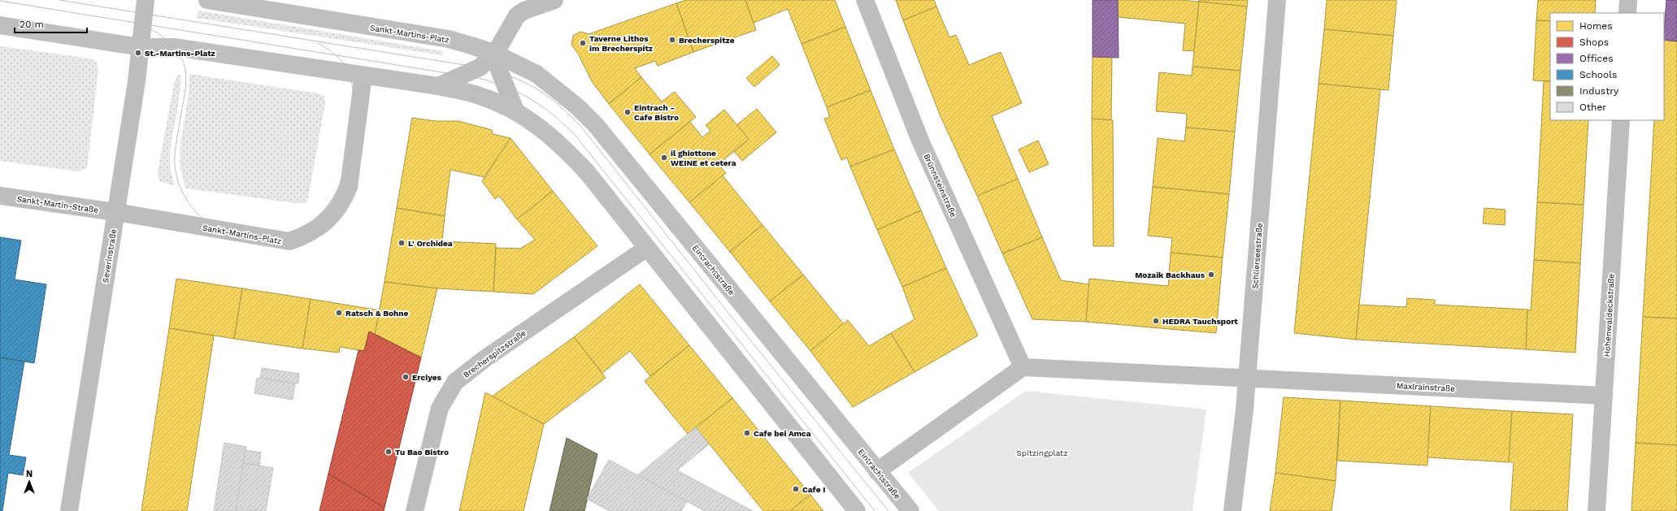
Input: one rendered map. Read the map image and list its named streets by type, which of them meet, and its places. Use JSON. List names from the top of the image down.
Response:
{
  "streets": {
    "main road": ["Sankt-Martins-Platz", "Eintrachtstraße"],
    "street": [
      "Brünnsteinstraße",
      "Sankt-Martin-Straße",
      "Severinstraße",
      "Schlierseestraße",
      "Hohenwaldeckstraße",
      "Brecherspitzstraße",
      "Maxlrainstraße"
    ]
  },
  "crossings": [
    ["Sankt-Martins-Platz", "Sankt-Martin-Straße"],
    ["Sankt-Martins-Platz", "Severinstraße"],
    ["Sankt-Martins-Platz", "Eintrachtstraße"],
    ["Sankt-Martin-Straße", "Severinstraße"],
    ["Schlierseestraße", "Maxlrainstraße"],
    ["Hohenwaldeckstraße", "Maxlrainstraße"]
  ],
  "parks": ["Spitzingplatz"],
  "places": [
    "Brecherspitze",
    "Taverne Lithos im Brecherspitz",
    "St.-Martins-Platz",
    "Eintrach - Cafe Bistro",
    "il ghiottone WEINE et cetera",
    "L' Orchidea",
    "Mozaik Backhaus",
    "Ratsch & Bohne",
    "HEDRA Tauchsport",
    "Erciyes",
    "Cafe bei Amca",
    "Tu Bao Bistro",
    "Cafe I"
  ],
  "legend": [
    "Homes",
    "Shops",
    "Offices",
    "Schools",
    "Industry",
    "Other"
  ],
  "scale_bar": "20 m",
  "north": "top"
}
